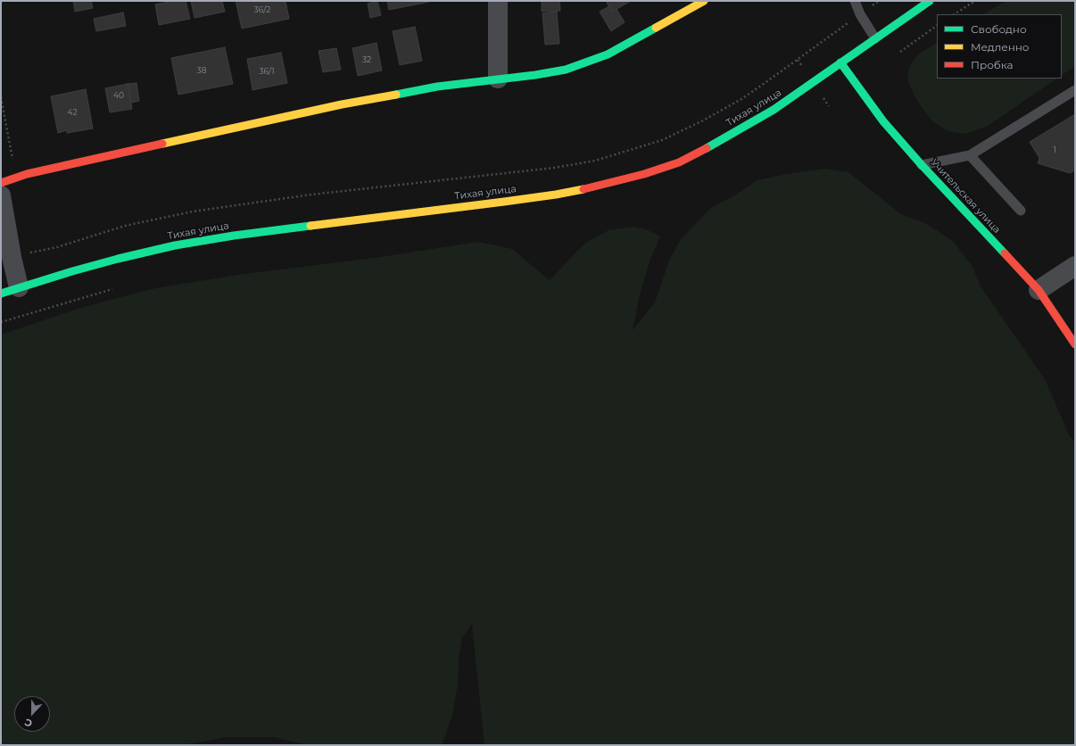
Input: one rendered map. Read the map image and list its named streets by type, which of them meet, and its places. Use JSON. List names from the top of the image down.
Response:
{
  "streets": {
    "street": ["Тихая улица", "Учительская улица"]
  },
  "crossings": [
    ["Тихая улица", "Учительская улица"]
  ],
  "house_numbers": [
    "36/2",
    "32",
    "38",
    "36/1",
    "40",
    "42",
    "1"
  ],
  "legend": ["Свободно", "Медленно", "Пробка"],
  "north": "bottom"
}
